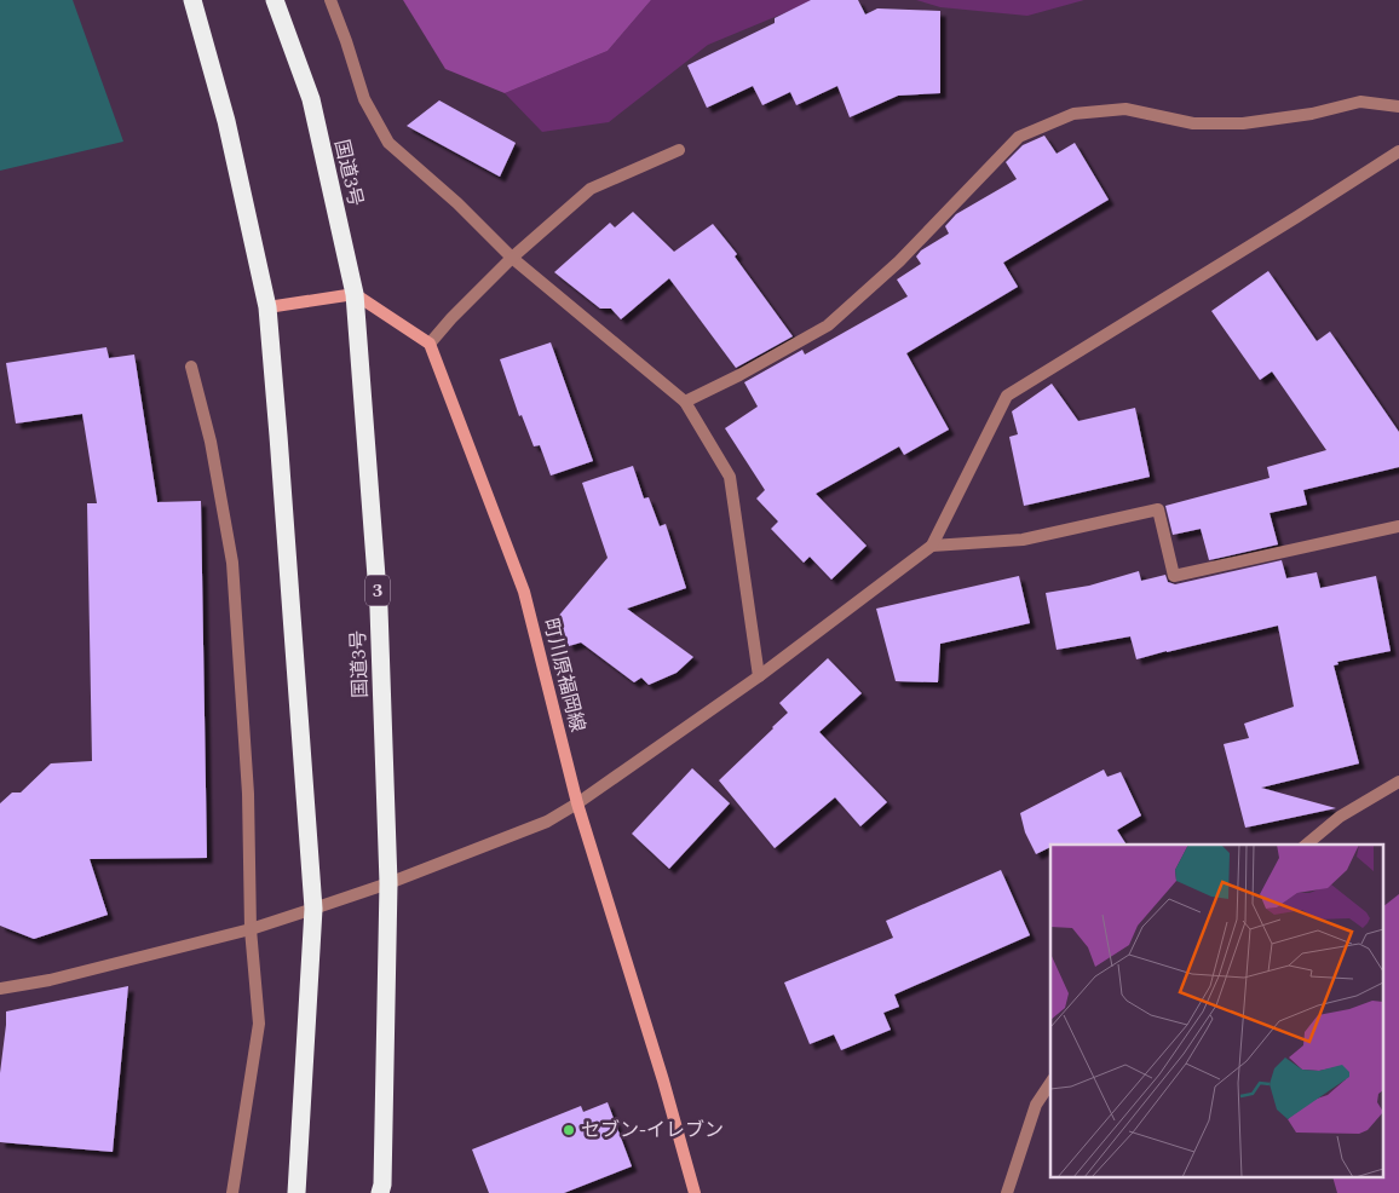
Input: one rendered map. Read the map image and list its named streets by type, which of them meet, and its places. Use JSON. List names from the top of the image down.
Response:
{
  "streets": {
    "highway": ["国道3号", "3"],
    "main road": ["町川原福岡線"]
  },
  "places": ["セブン-イレブン"]
}
